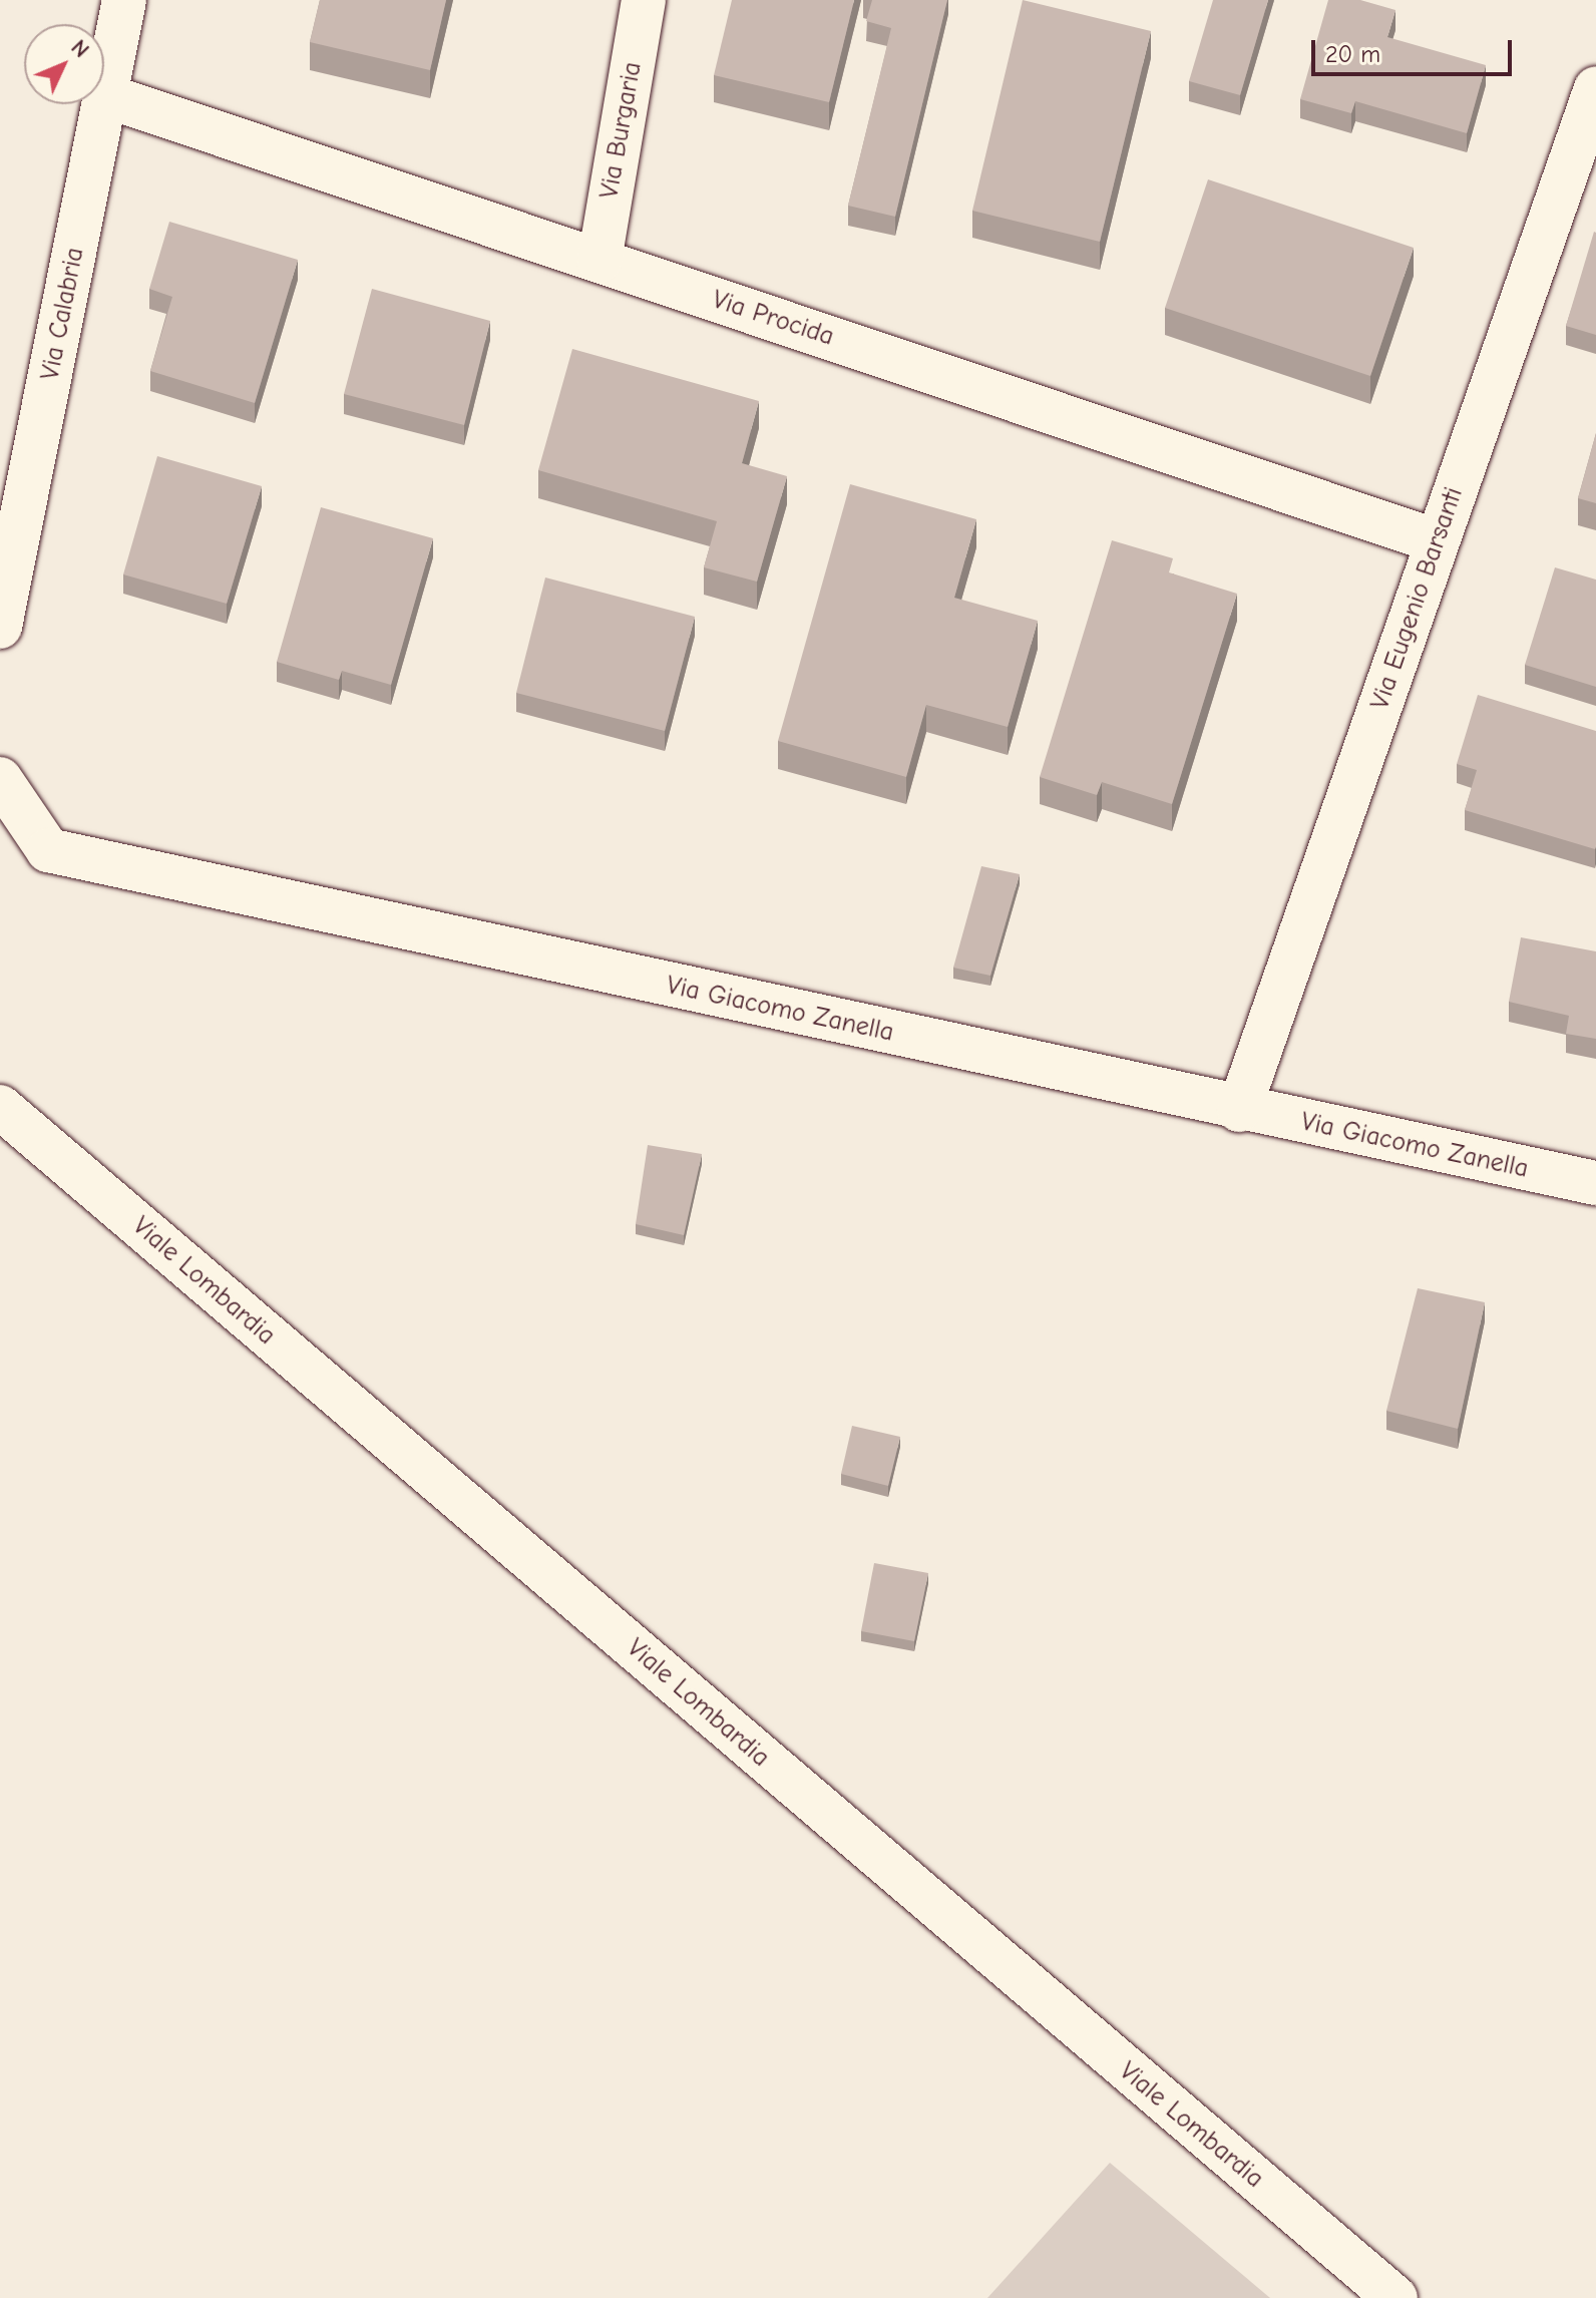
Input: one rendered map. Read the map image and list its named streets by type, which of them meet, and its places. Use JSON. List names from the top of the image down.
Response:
{
  "streets": {
    "street": [
      "Via Burgaria",
      "Via Calabria",
      "Via Procida",
      "Via Eugenio Barsanti",
      "Via Giacomo Zanella",
      "Viale Lombardia"
    ]
  },
  "crossings": [
    ["Via Burgaria", "Via Procida"],
    ["Via Calabria", "Via Procida"],
    ["Via Procida", "Via Eugenio Barsanti"],
    ["Via Eugenio Barsanti", "Via Giacomo Zanella"]
  ],
  "scale_bar": "20 m",
  "north": "top right"
}
